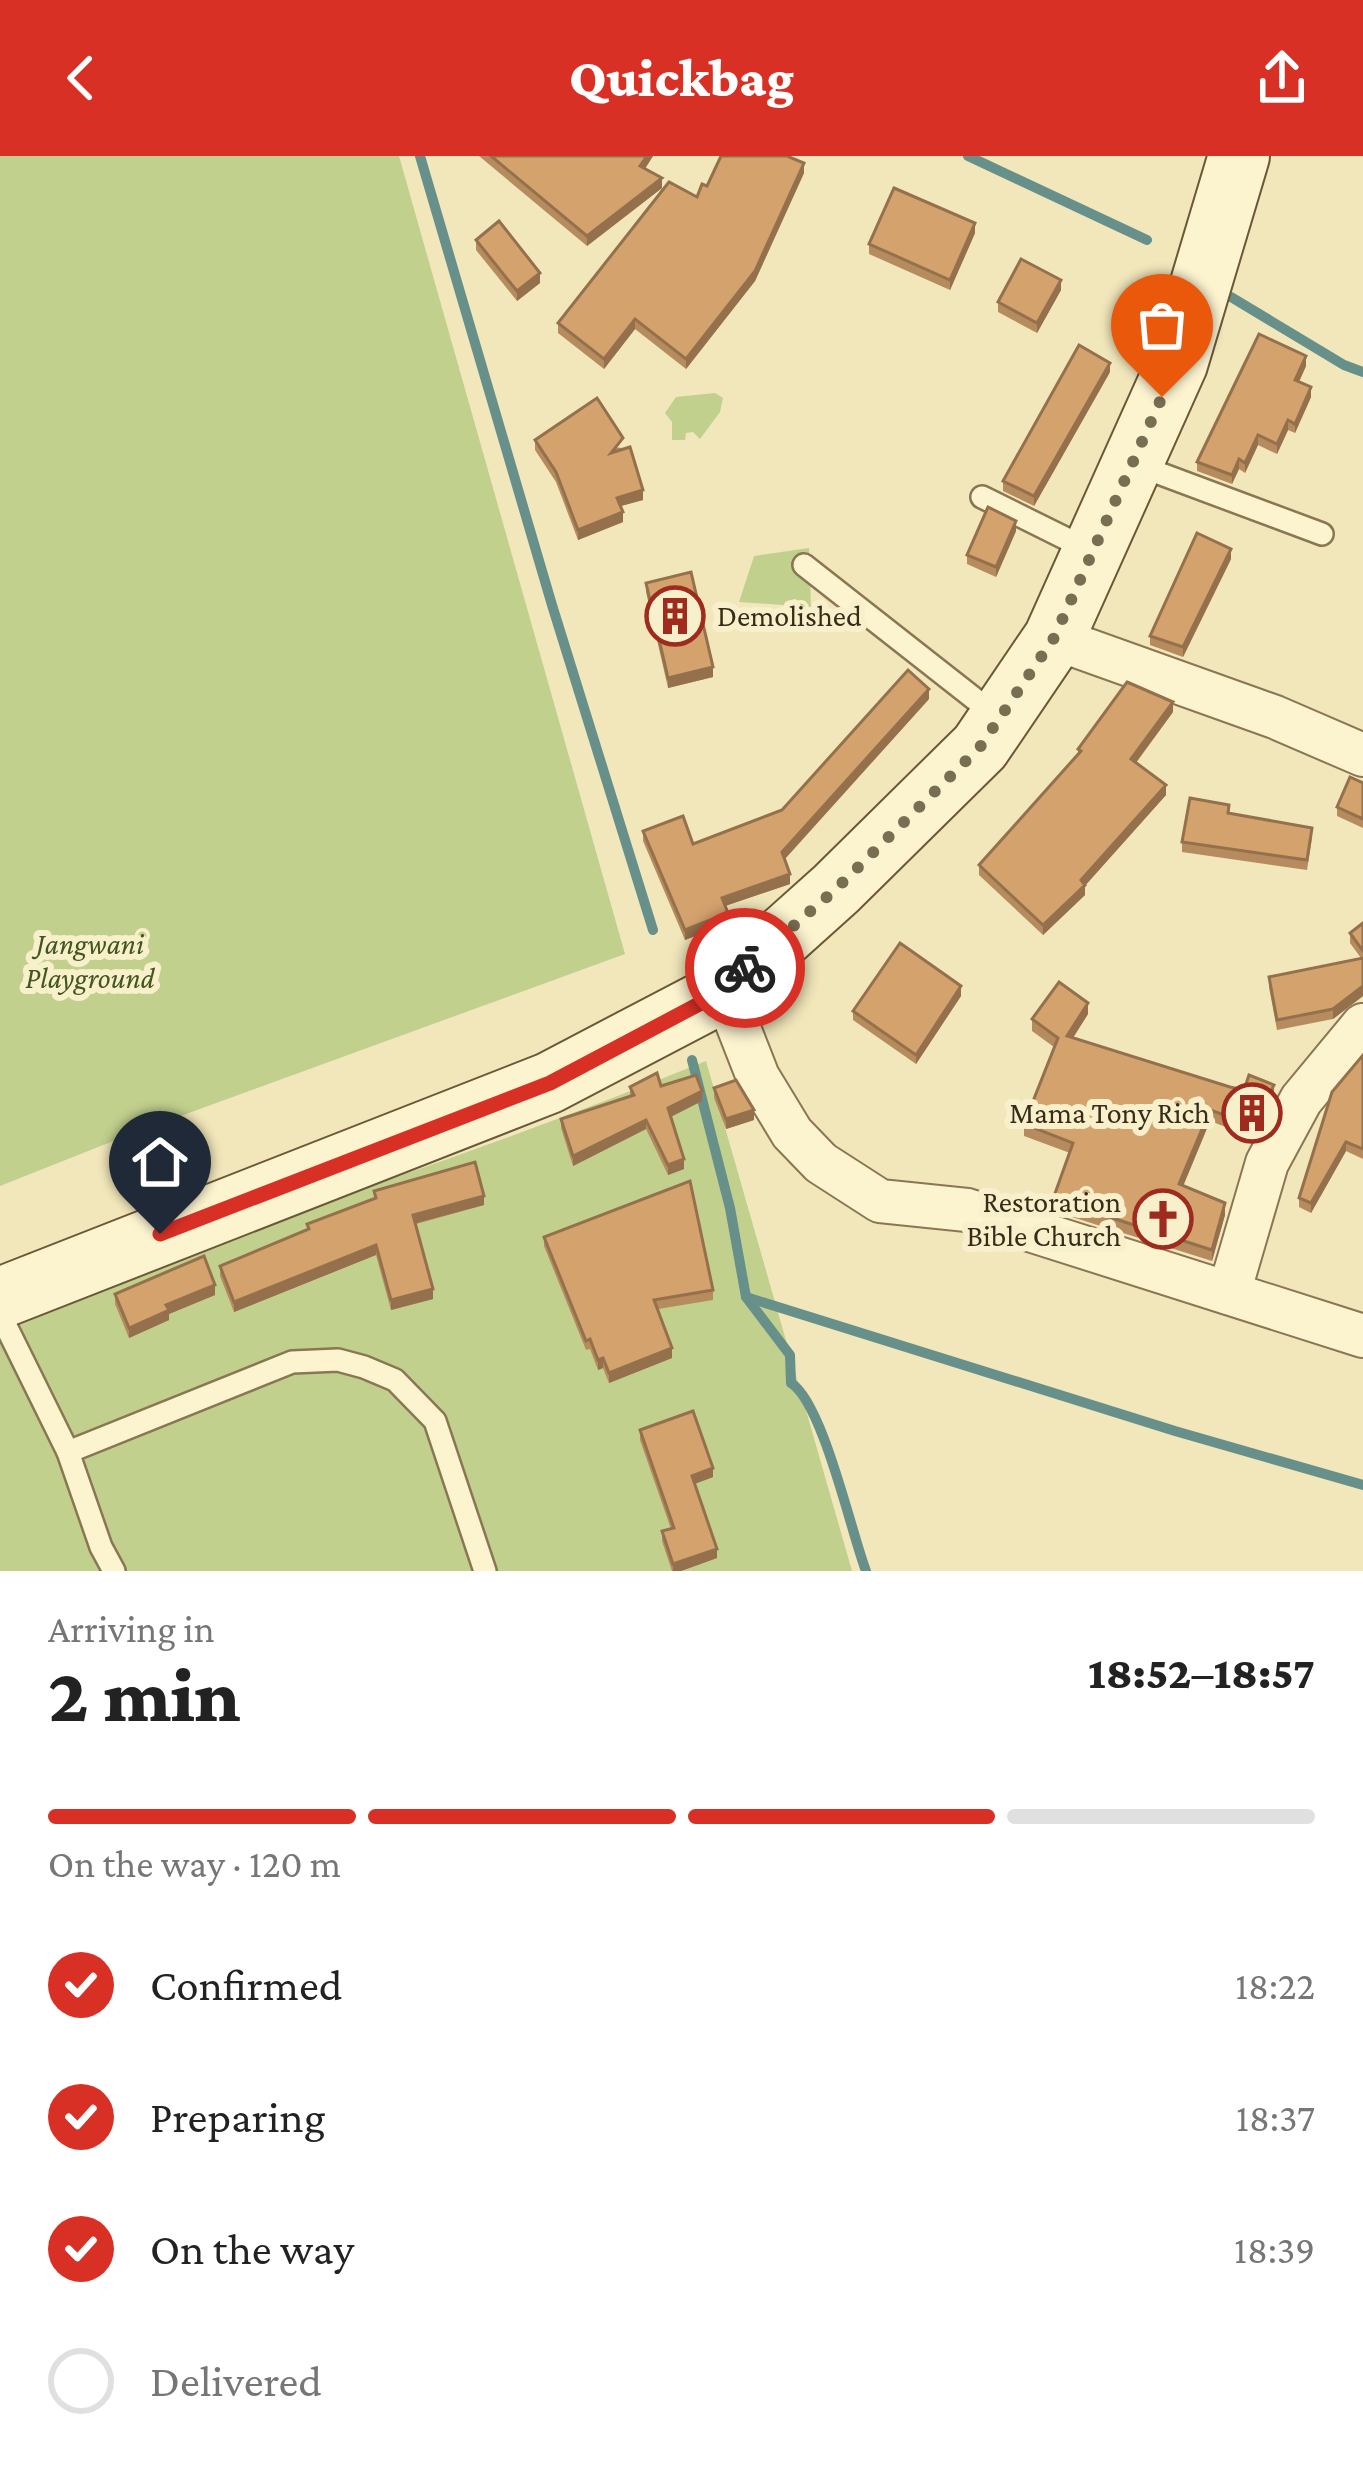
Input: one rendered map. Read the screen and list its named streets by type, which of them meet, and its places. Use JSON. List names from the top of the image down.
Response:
{
  "parks": ["Jangwani Playground"],
  "places": {
    "building": ["Demolished", "Mama Tony Rich"],
    "church": ["Restoration Bible Church"]
  },
  "page": {
    "header": "Quickbag",
    "heading": ["2 min", "Arriving in", "18:52–18:57"],
    "bar": "On the way · 120 m",
    "list": [
      ["Confirmed", "18:22"],
      ["Preparing", "18:37"],
      ["On the way", "18:39"],
      "Delivered"
    ]
  }
}
